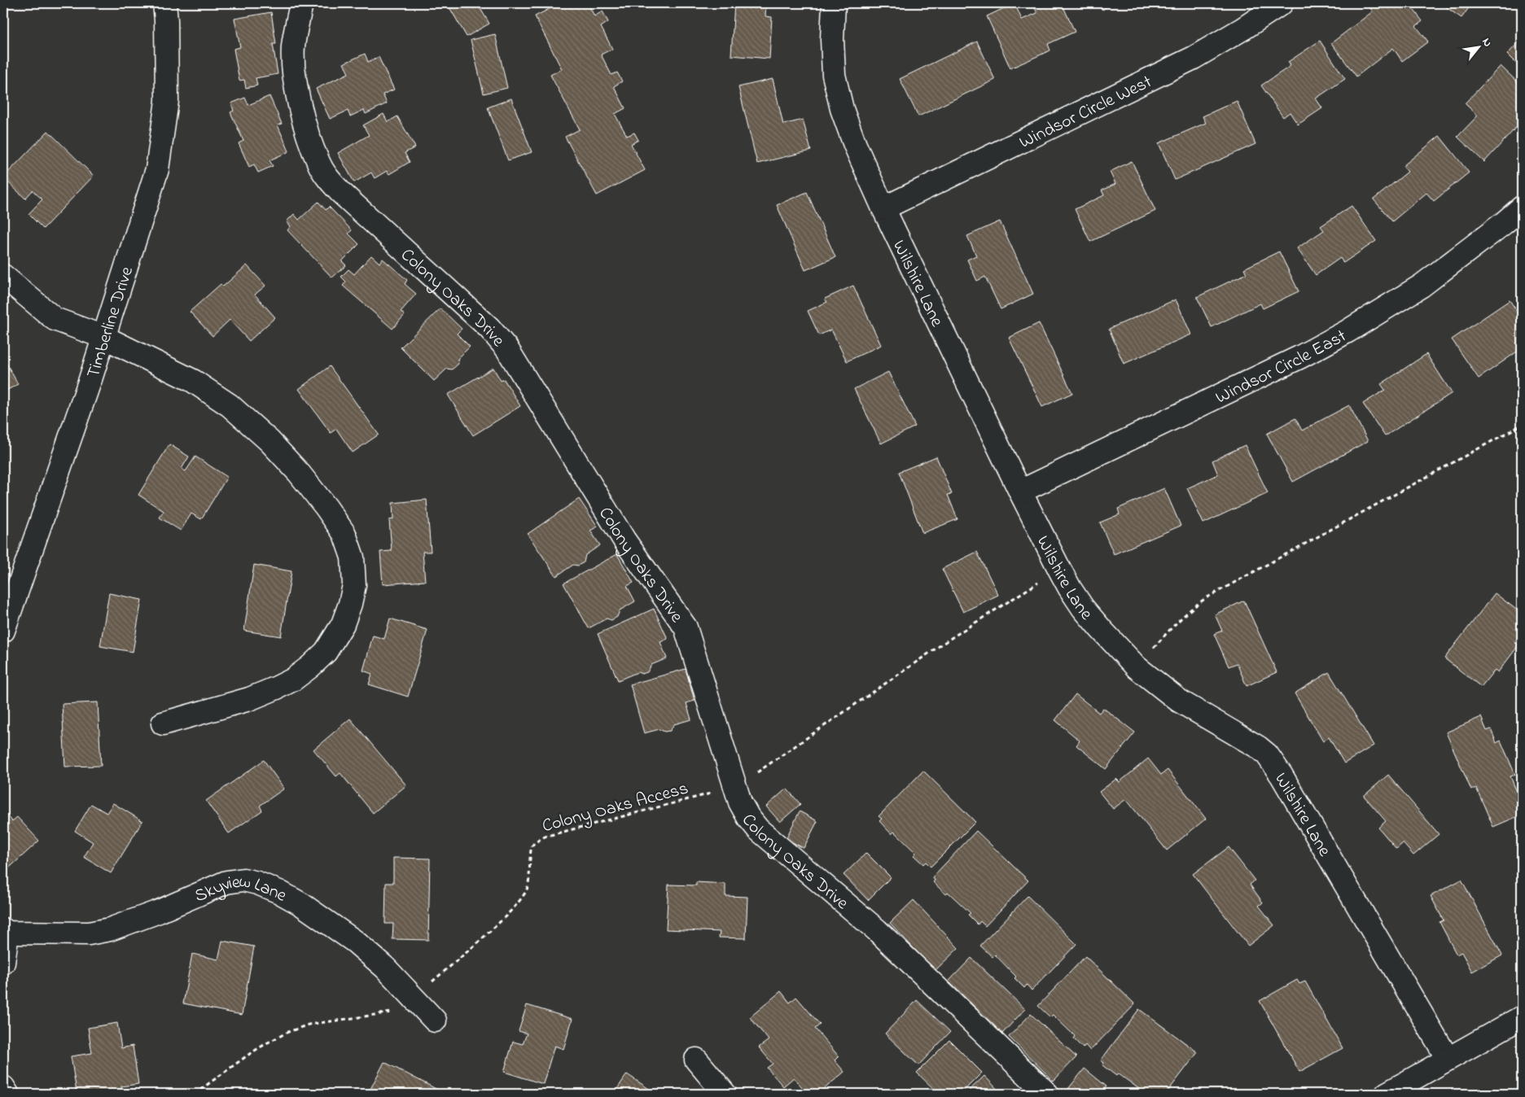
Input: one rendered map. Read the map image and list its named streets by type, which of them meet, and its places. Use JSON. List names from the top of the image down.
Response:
{
  "streets": {
    "street": [
      "Windsor Circle West",
      "Wilshire Lane",
      "Colony Oaks Drive",
      "Timberline Drive",
      "Windsor Circle East",
      "Skyview Lane"
    ],
    "path": ["Colony Oaks Access"]
  },
  "crossings": [
    ["Windsor Circle West", "Wilshire Lane"],
    ["Wilshire Lane", "Windsor Circle East"],
    ["Colony Oaks Drive", "Colony Oaks Access"],
    ["Colony Oaks Access", "Skyview Lane"]
  ],
  "north": "top right"
}
